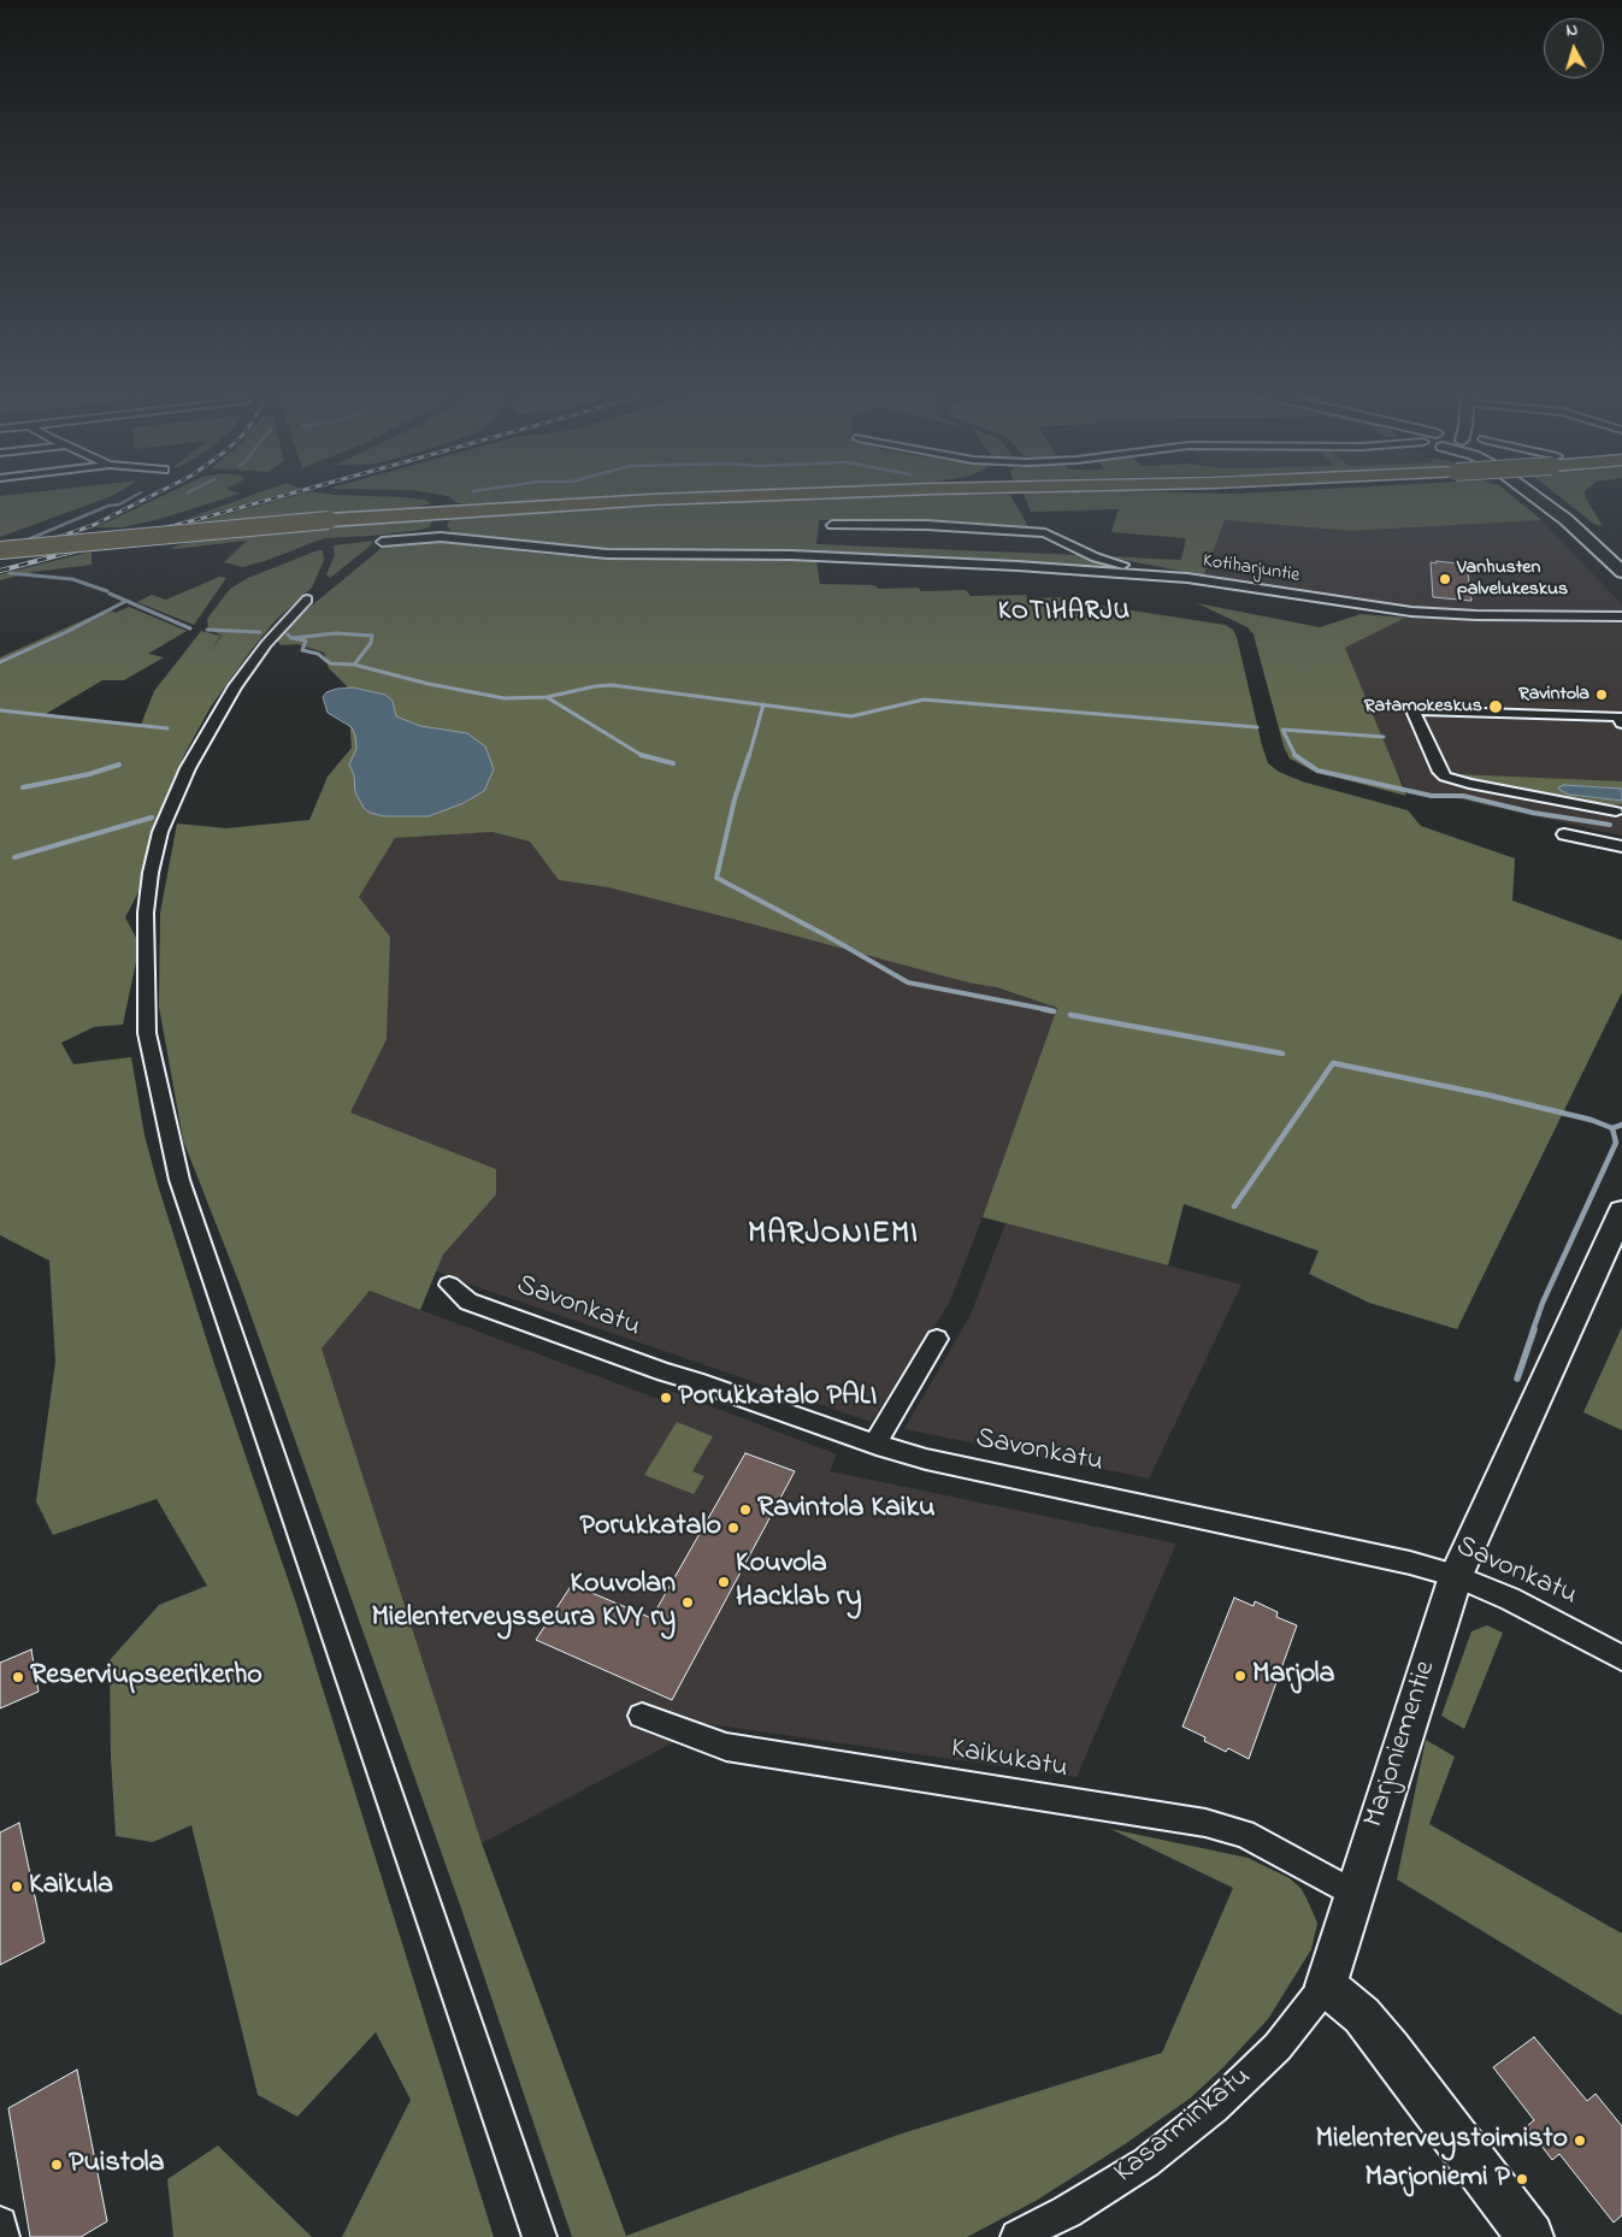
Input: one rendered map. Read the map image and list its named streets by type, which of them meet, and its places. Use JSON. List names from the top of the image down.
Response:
{
  "streets": {
    "main road": ["Marjoniementie"],
    "street": [
      "Kotiharjuntie",
      "Savonkatu",
      "Kaikukatu",
      "Kasarminkatu"
    ]
  },
  "crossings": [
    ["Savonkatu", "Marjoniementie"],
    ["Marjoniementie", "Kaikukatu"],
    ["Marjoniementie", "Kasarminkatu"]
  ],
  "districts": ["KOTIHARJU", "MARJONIEMI"],
  "places": [
    "Vanhusten palvelukeskus",
    "Ravintola",
    "Ratamokeskus",
    "Porukkatalo PALI",
    "Ravintola Kaiku",
    "Porukkatalo",
    "Kouvola Hacklab ry",
    "Kouvolan Mielenterveysseura KVY ry",
    "Marjola",
    "Reserviupseerikerho",
    "Kaikula",
    "Mielenterveystoimisto",
    "Puistola",
    "Marjoniemi P"
  ],
  "north": "top"
}
